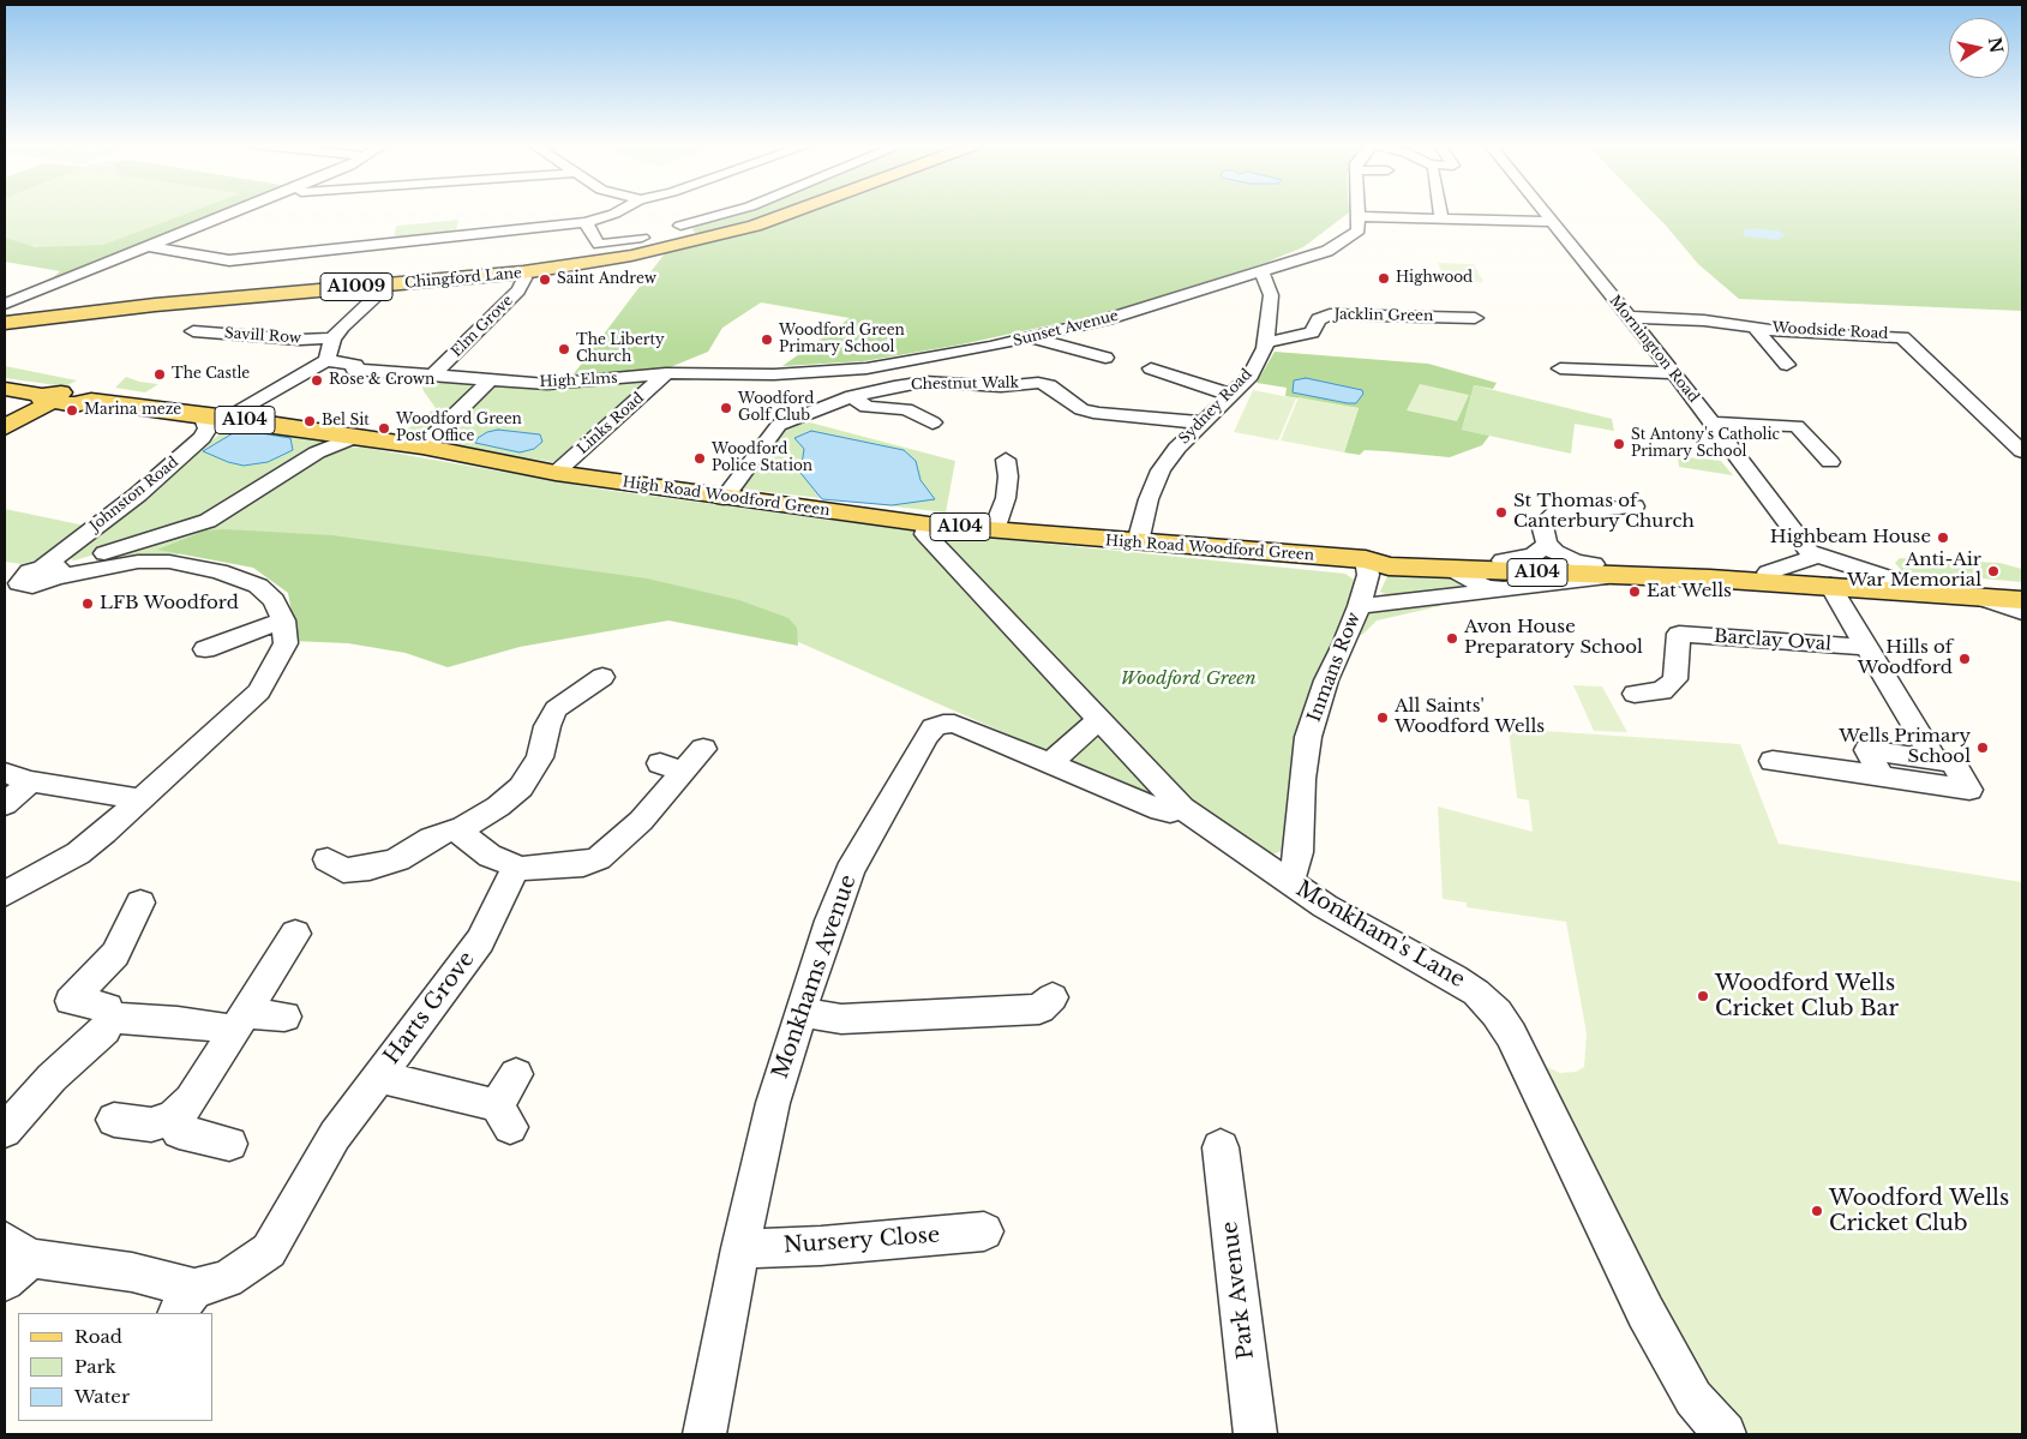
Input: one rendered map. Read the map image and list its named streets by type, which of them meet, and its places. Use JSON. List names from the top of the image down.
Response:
{
  "streets": {
    "main road": [
      "Chingford Lane",
      "A1009",
      "A104",
      "High Road Woodford Green"
    ],
    "street": [
      "Jacklin Green",
      "Elm Grove",
      "Sunset Avenue",
      "Woodside Road",
      "Savill Row",
      "Mornington Road",
      "High Elms",
      "Chestnut Walk",
      "Sydney Road",
      "Links Road",
      "Johnston Road",
      "Barclay Oval",
      "Inmans Row",
      "Monkham's Lane",
      "Monkhams Avenue",
      "Harts Grove",
      "Nursery Close",
      "Park Avenue"
    ]
  },
  "crossings": [
    ["Chingford Lane", "Elm Grove"],
    ["Jacklin Green", "Sydney Road"],
    ["Elm Grove", "High Elms"],
    ["Sunset Avenue", "High Elms"],
    ["Sunset Avenue", "Sydney Road"],
    ["Sunset Avenue", "Links Road"],
    ["Woodside Road", "Mornington Road"],
    ["High Elms", "Links Road"],
    ["Chestnut Walk", "Sydney Road"],
    ["Chestnut Walk", "High Road Woodford Green"],
    ["Sydney Road", "High Road Woodford Green"],
    ["Links Road", "High Road Woodford Green"],
    ["Johnston Road", "High Road Woodford Green"],
    ["High Road Woodford Green", "Barclay Oval"],
    ["High Road Woodford Green", "Inmans Row"],
    ["High Road Woodford Green", "Monkham's Lane"],
    ["Inmans Row", "Monkham's Lane"],
    ["Monkham's Lane", "Monkhams Avenue"],
    ["Monkhams Avenue", "Nursery Close"]
  ],
  "parks": ["Woodford Green"],
  "places": [
    "Highwood",
    "Saint Andrew",
    "Woodford Green Primary School",
    "The Liberty Church",
    "The Castle",
    "Rose & Crown",
    "Woodford Golf Club",
    "Marina meze",
    "Bel Sit",
    "Woodford Green Post Office",
    "St Antony's Catholic Primary School",
    "Woodford Police Station",
    "St Thomas of Canterbury Church",
    "Highbeam House",
    "Anti-Air War Memorial",
    "Eat Wells",
    "LFB Woodford",
    "Avon House Preparatory School",
    "Hills of Woodford",
    "All Saints' Woodford Wells",
    "Wells Primary School",
    "Woodford Wells Cricket Club Bar",
    "Woodford Wells Cricket Club"
  ],
  "legend": ["Road", "Park", "Water"],
  "north": "right"
}
